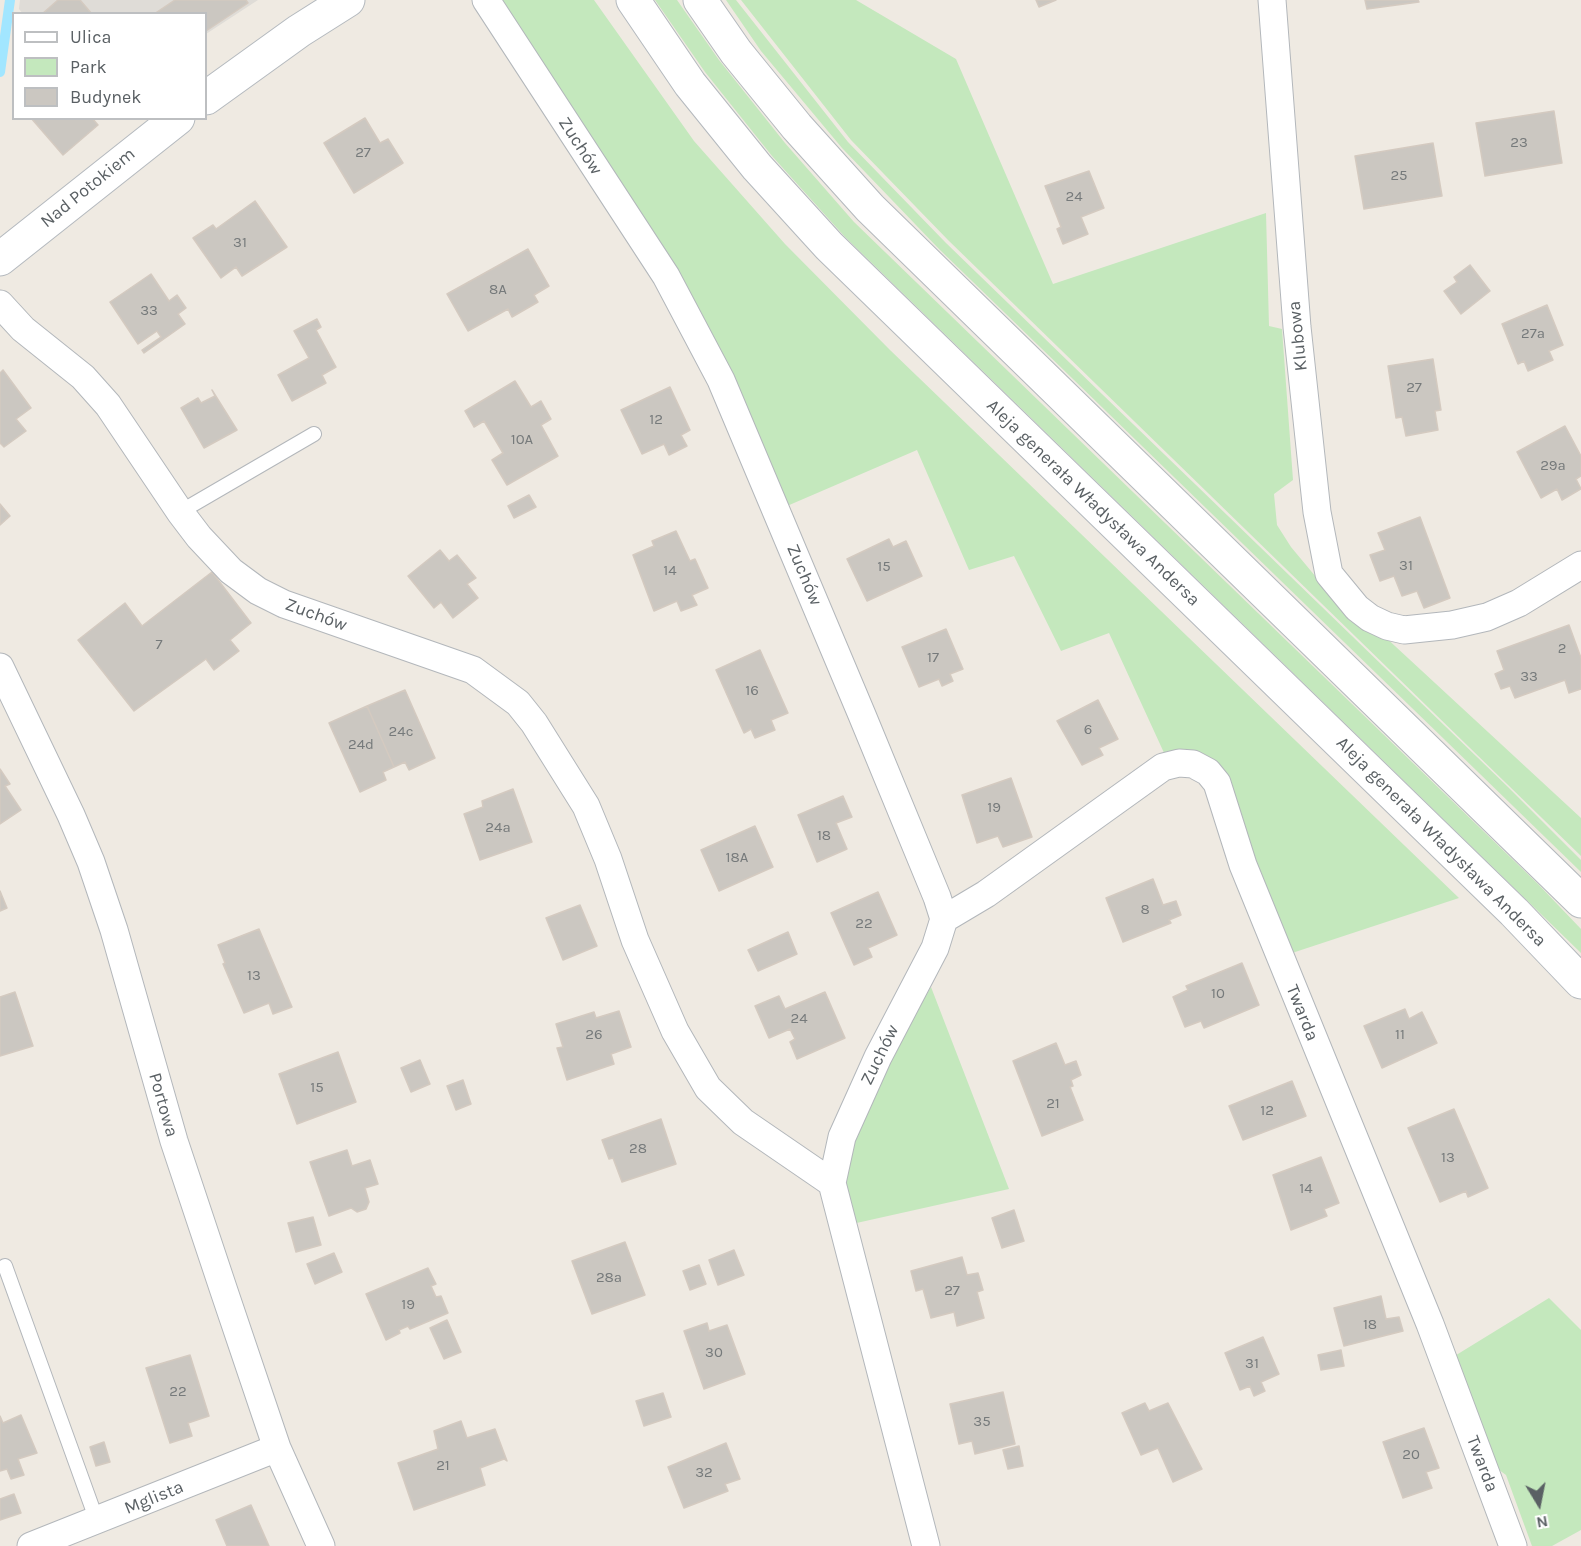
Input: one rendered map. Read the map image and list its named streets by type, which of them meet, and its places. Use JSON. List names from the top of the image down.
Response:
{
  "streets": {
    "main road": ["Nad Potokiem", "Aleja generała Władysława Andersa"],
    "street": [
      "Zuchów",
      "Klubowa",
      "Twarda",
      "Portowa",
      "Mglista"
    ]
  },
  "crossings": [
    ["Zuchów", "Twarda"],
    ["Portowa", "Mglista"]
  ],
  "house_numbers": [
    "23",
    "27",
    "25",
    "24",
    "31",
    "8A",
    "33",
    "27a",
    "27",
    "12",
    "10A",
    "29a",
    "31",
    "15",
    "14",
    "7",
    "2",
    "17",
    "33",
    "16",
    "6",
    "24c",
    "24d",
    "19",
    "24a",
    "18",
    "18A",
    "8",
    "22",
    "13",
    "10",
    "24",
    "26",
    "11",
    "15",
    "21",
    "12",
    "28",
    "13",
    "14",
    "28a",
    "27",
    "19",
    "18",
    "30",
    "31",
    "22",
    "35",
    "20",
    "21",
    "32"
  ],
  "legend": ["Ulica", "Park", "Budynek"],
  "north": "bottom"
}
